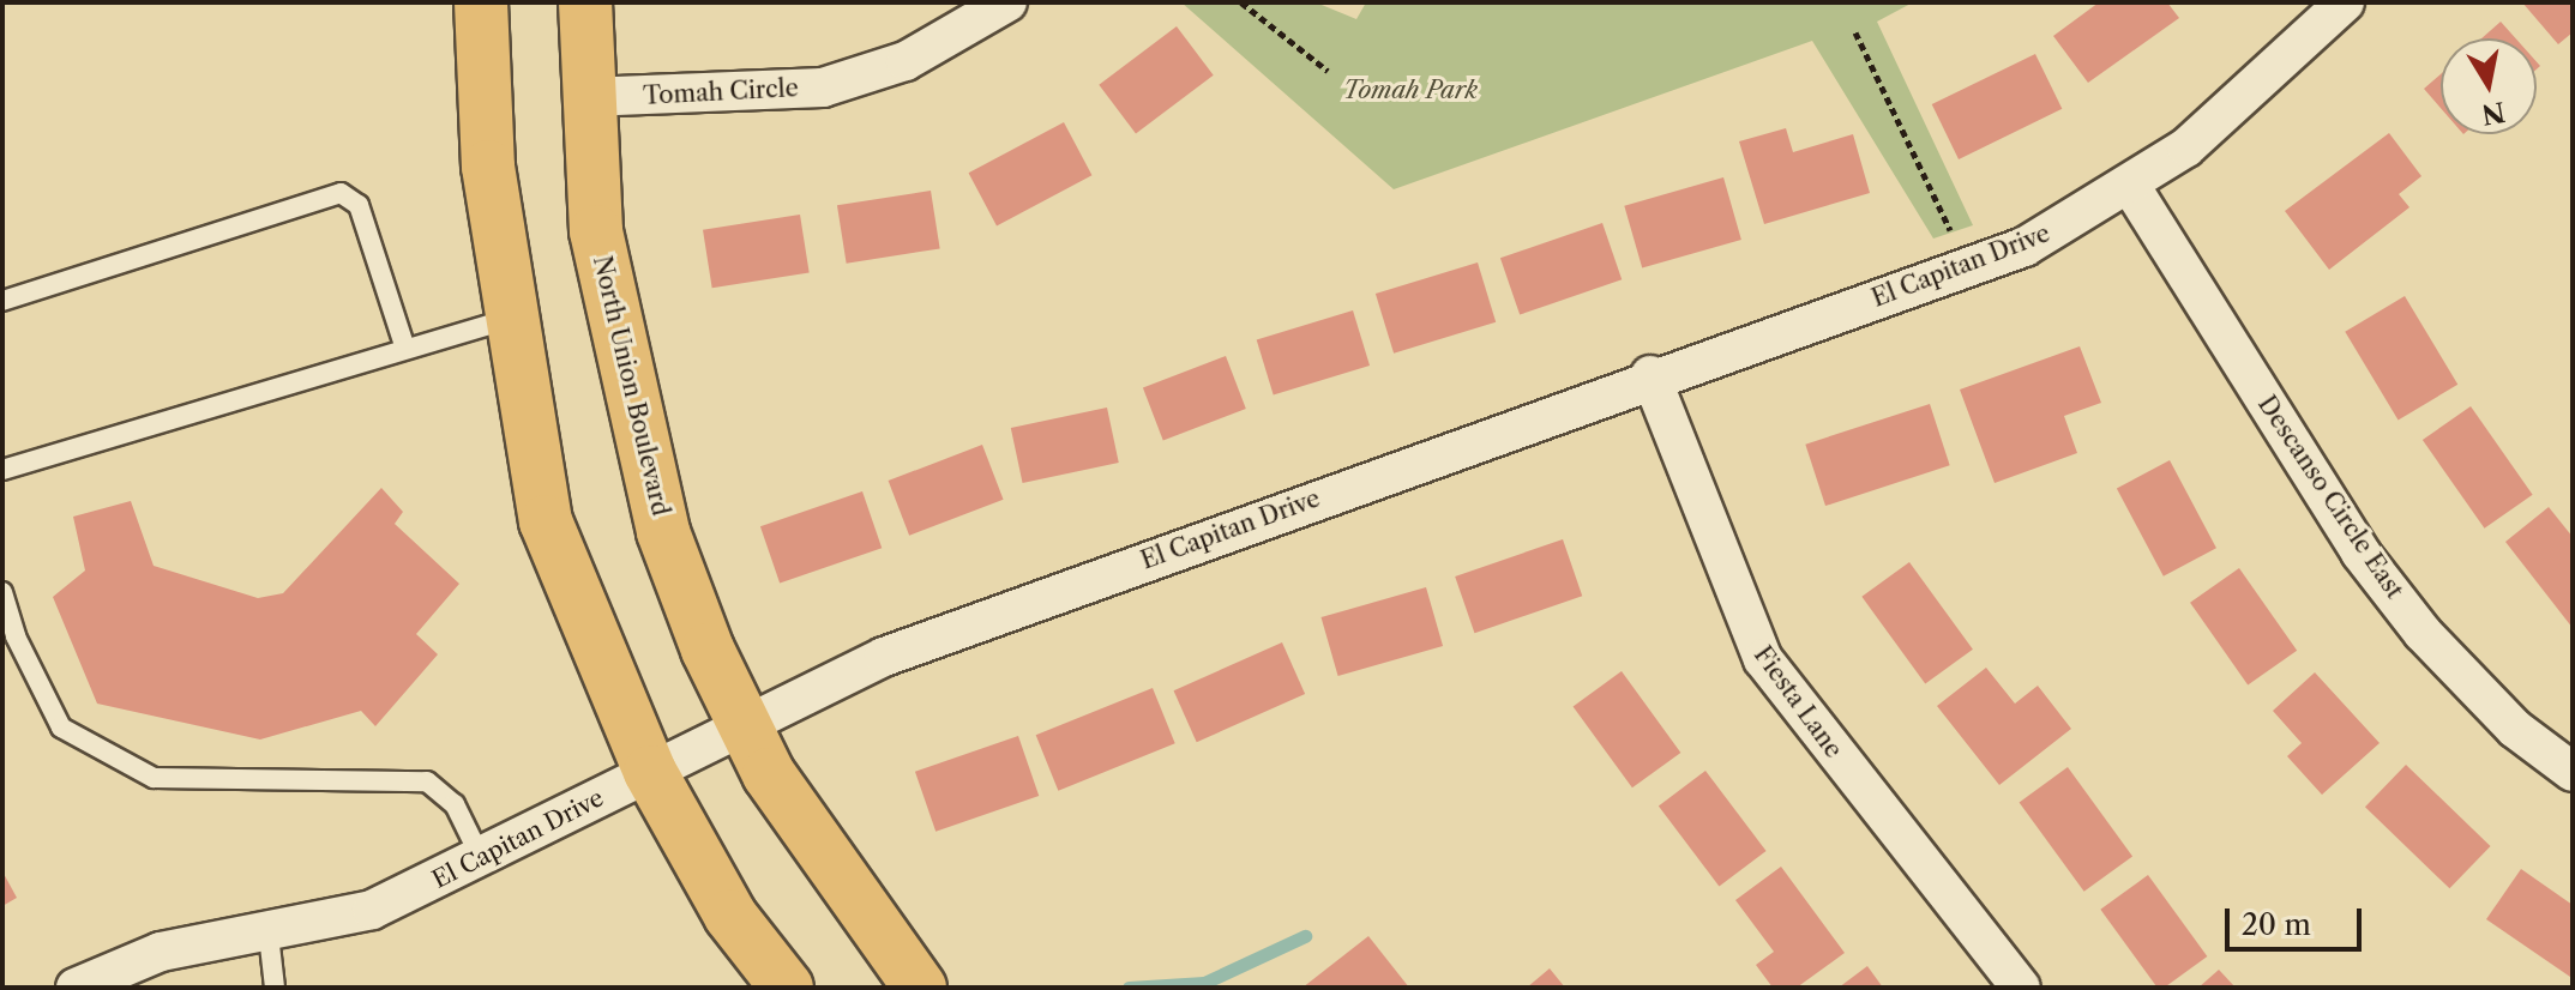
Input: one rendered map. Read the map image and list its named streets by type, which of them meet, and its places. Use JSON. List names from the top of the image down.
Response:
{
  "streets": {
    "main road": ["North Union Boulevard"],
    "street": [
      "Tomah Circle",
      "El Capitan Drive",
      "Descanso Circle East",
      "Fiesta Lane"
    ]
  },
  "crossings": [
    ["Tomah Circle", "North Union Boulevard"],
    ["El Capitan Drive", "North Union Boulevard"],
    ["El Capitan Drive", "Descanso Circle East"],
    ["El Capitan Drive", "Fiesta Lane"]
  ],
  "parks": ["Tomah Park"],
  "scale_bar": "20 m",
  "north": "bottom"
}
